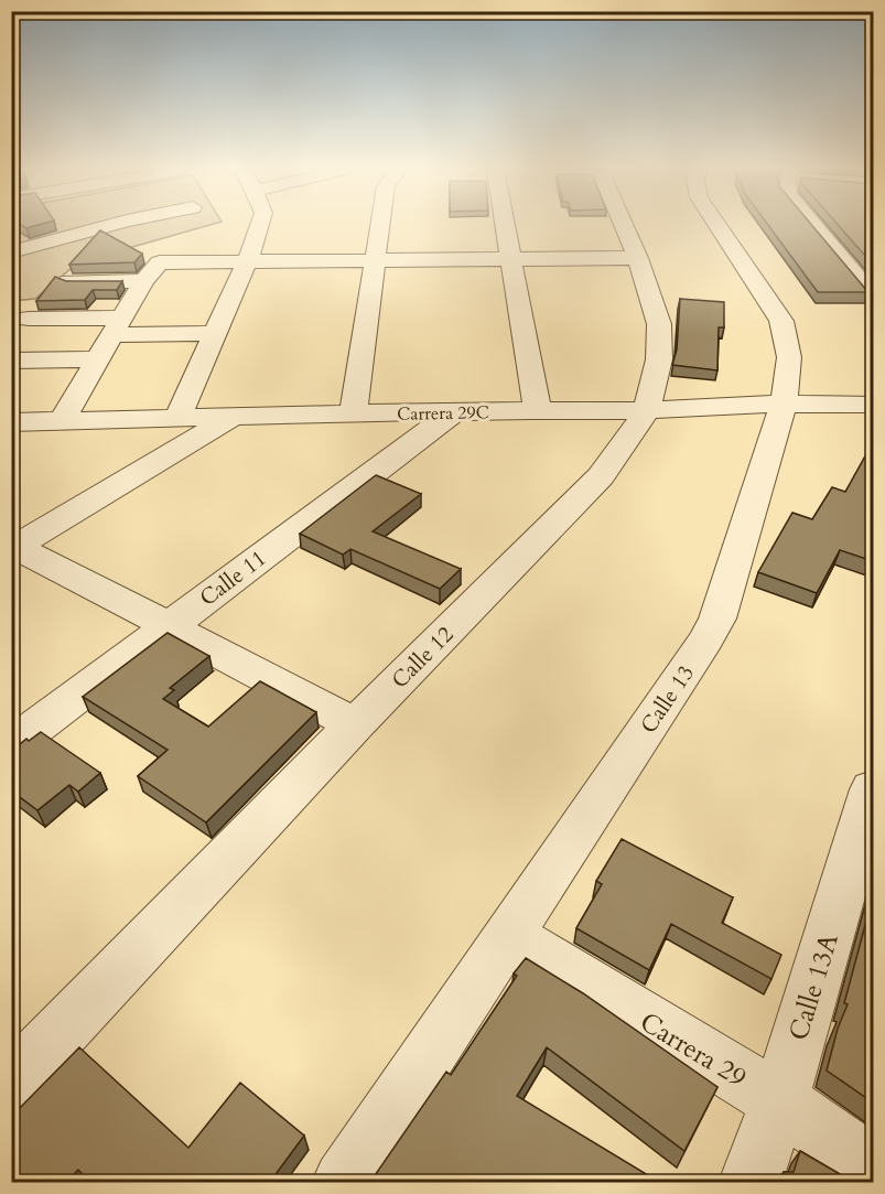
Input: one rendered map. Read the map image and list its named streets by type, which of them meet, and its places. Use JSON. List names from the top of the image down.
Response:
{
  "streets": {
    "street": [
      "Carrera 29C",
      "Calle 11",
      "Calle 12",
      "Calle 13",
      "Calle 13A",
      "Carrera 29"
    ]
  },
  "crossings": [
    ["Carrera 29C", "Calle 11"],
    ["Carrera 29C", "Calle 12"],
    ["Carrera 29C", "Calle 13"],
    ["Calle 13", "Carrera 29"],
    ["Calle 13A", "Carrera 29"]
  ]
}
